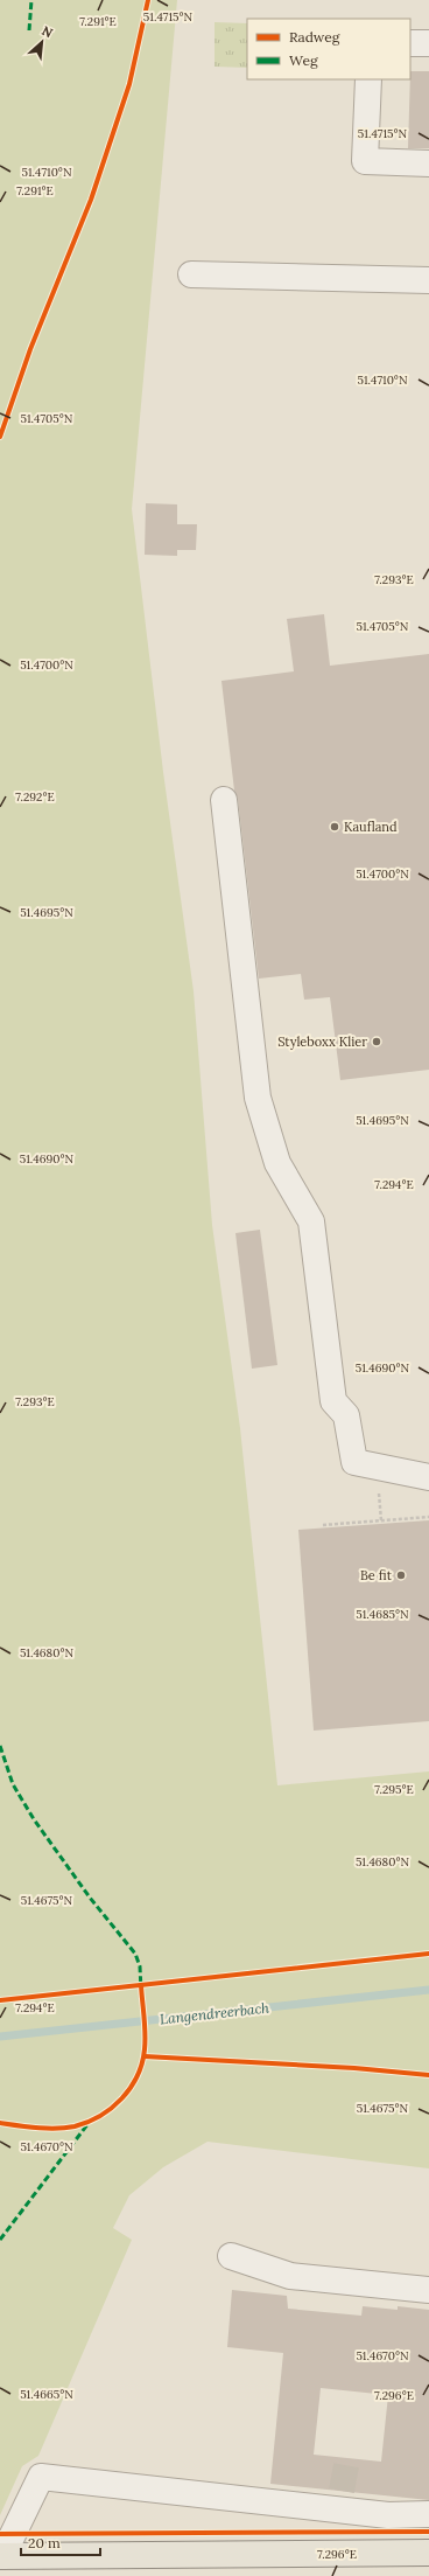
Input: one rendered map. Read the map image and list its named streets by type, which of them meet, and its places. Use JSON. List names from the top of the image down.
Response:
{
  "water": ["Langendreerbach"],
  "places": ["Kaufland", "Styleboxx Klier", "Be fit"],
  "legend": ["Radweg", "Weg"],
  "scale_bar": "20 m",
  "north": "top right",
  "coordinates": [
    "51.4715°N",
    "7.291°E",
    "51.4710°N",
    "51.4705°N",
    "7.293°E",
    "51.4700°N",
    "7.292°E",
    "51.4695°N",
    "51.4690°N",
    "7.294°E",
    "51.4685°N",
    "51.4680°N",
    "7.295°E",
    "51.4675°N",
    "51.4670°N",
    "51.4665°N",
    "7.296°E"
  ]
}
